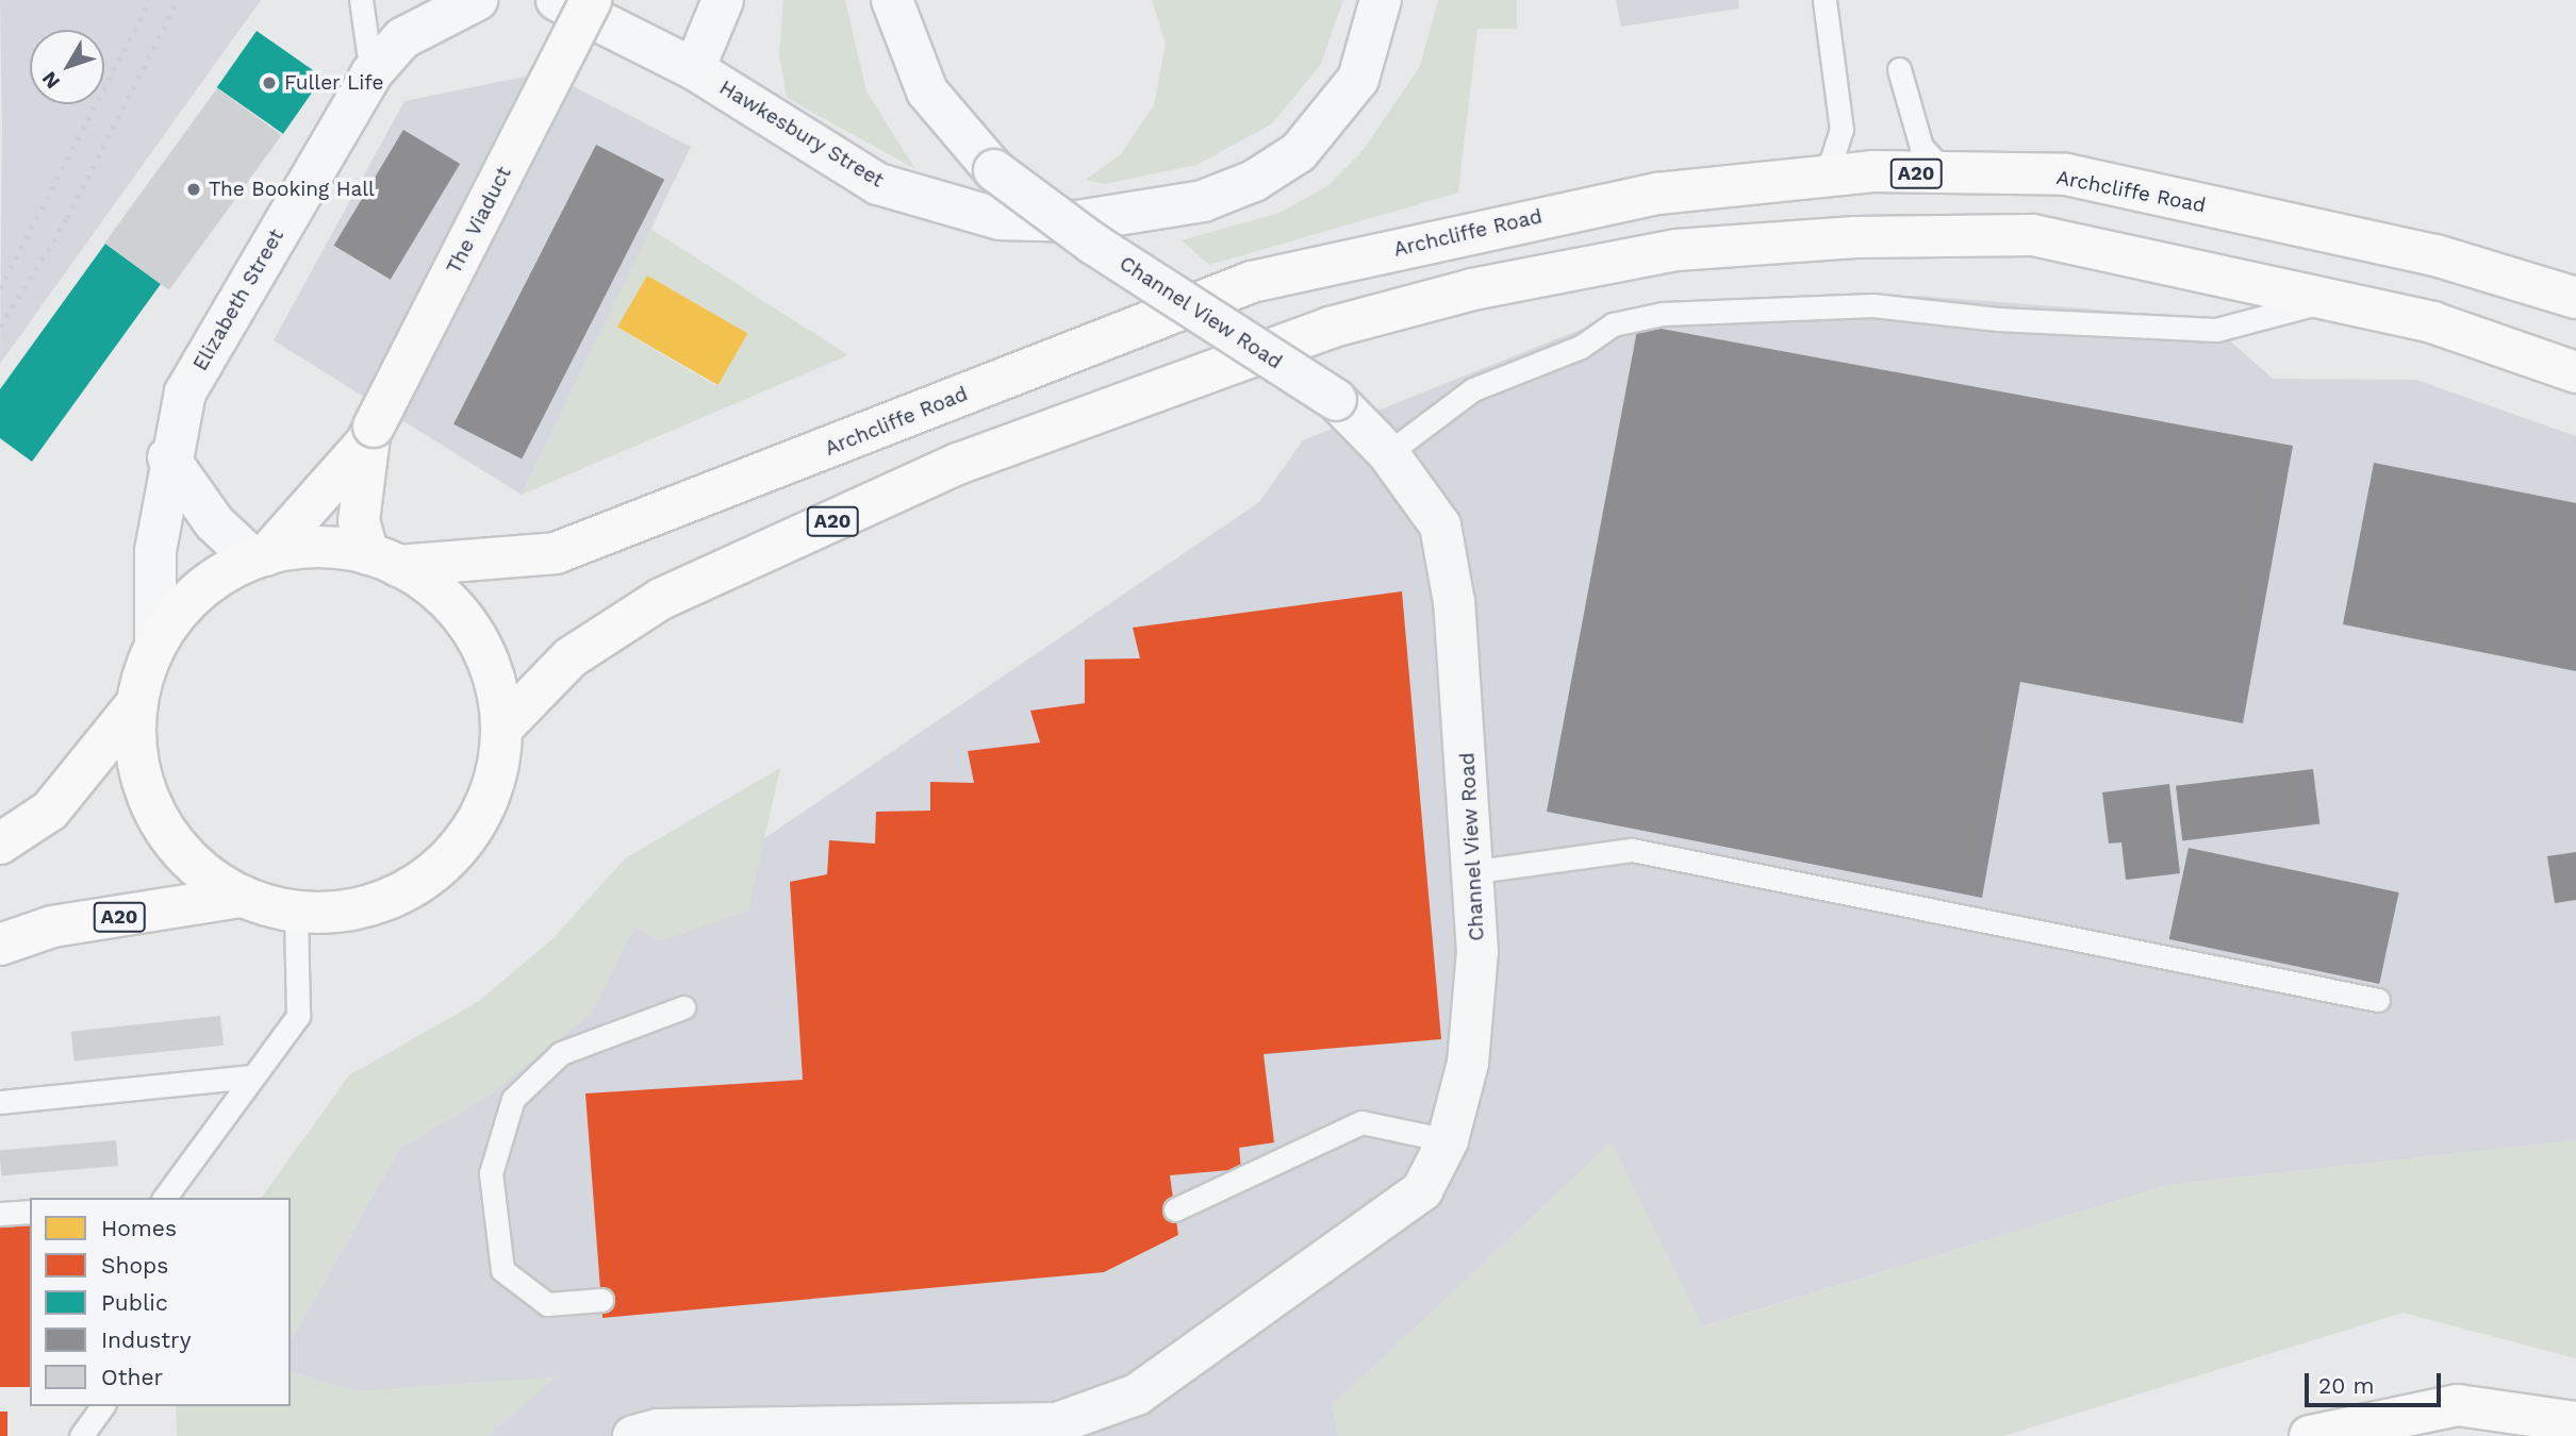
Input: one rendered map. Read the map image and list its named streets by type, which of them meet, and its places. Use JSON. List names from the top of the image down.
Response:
{
  "streets": {
    "main road": ["A20", "Archcliffe Road", "The Viaduct"],
    "street": ["Hawkesbury Street", "Elizabeth Street", "Channel View Road"]
  },
  "crossings": [
    ["Archcliffe Road", "The Viaduct"]
  ],
  "places": ["Fuller Life", "The Booking Hall"],
  "legend": [
    "Homes",
    "Shops",
    "Public",
    "Industry",
    "Other"
  ],
  "scale_bar": "20 m",
  "north": "bottom left"
}
